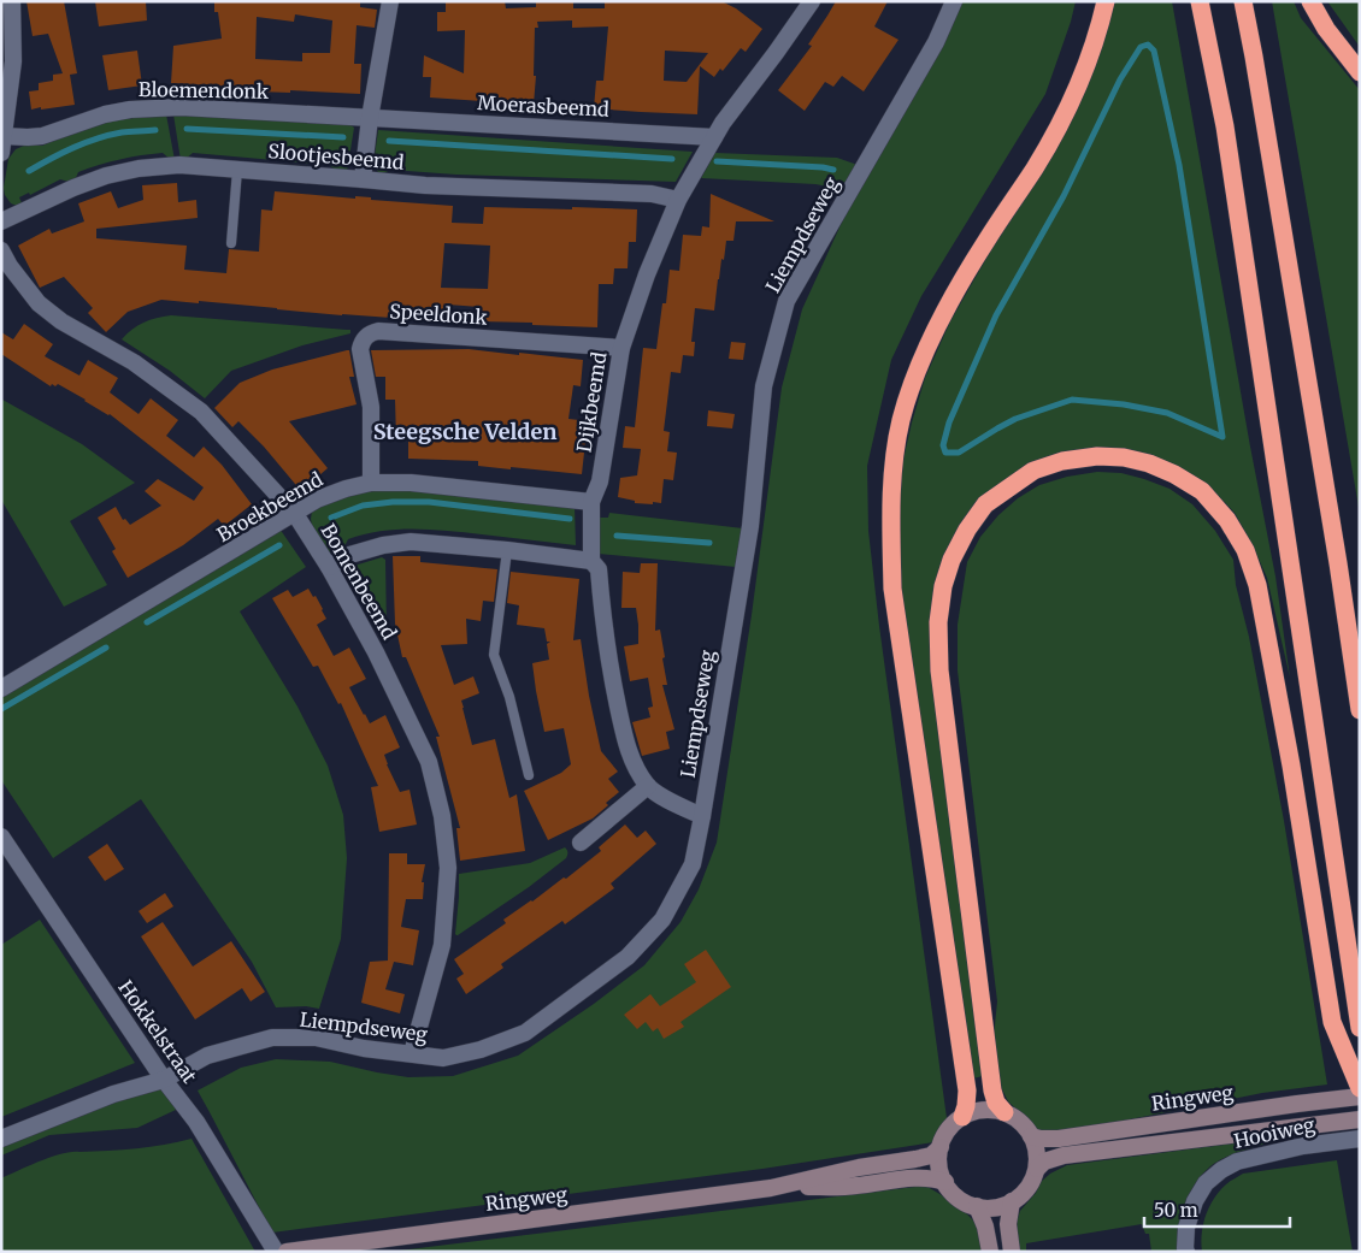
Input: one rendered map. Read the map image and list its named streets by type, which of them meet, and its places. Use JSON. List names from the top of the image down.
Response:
{
  "streets": {
    "main road": ["Ringweg"],
    "street": [
      "Bloemendonk",
      "Moerasbeemd",
      "Slootjesbeemd",
      "Liempdseweg",
      "Speeldonk",
      "Dijkbeemd",
      "Broekbeemd",
      "Bomenbeemd",
      "Hokkelstraat",
      "Hooiweg"
    ]
  },
  "crossings": [
    ["Bloemendonk", "Moerasbeemd"],
    ["Moerasbeemd", "Dijkbeemd"],
    ["Slootjesbeemd", "Dijkbeemd"],
    ["Liempdseweg", "Dijkbeemd"],
    ["Liempdseweg", "Bomenbeemd"],
    ["Liempdseweg", "Hokkelstraat"],
    ["Speeldonk", "Dijkbeemd"],
    ["Speeldonk", "Broekbeemd"],
    ["Dijkbeemd", "Broekbeemd"],
    ["Broekbeemd", "Bomenbeemd"]
  ],
  "districts": ["Steegsche Velden"],
  "scale_bar": "50 m"
}
